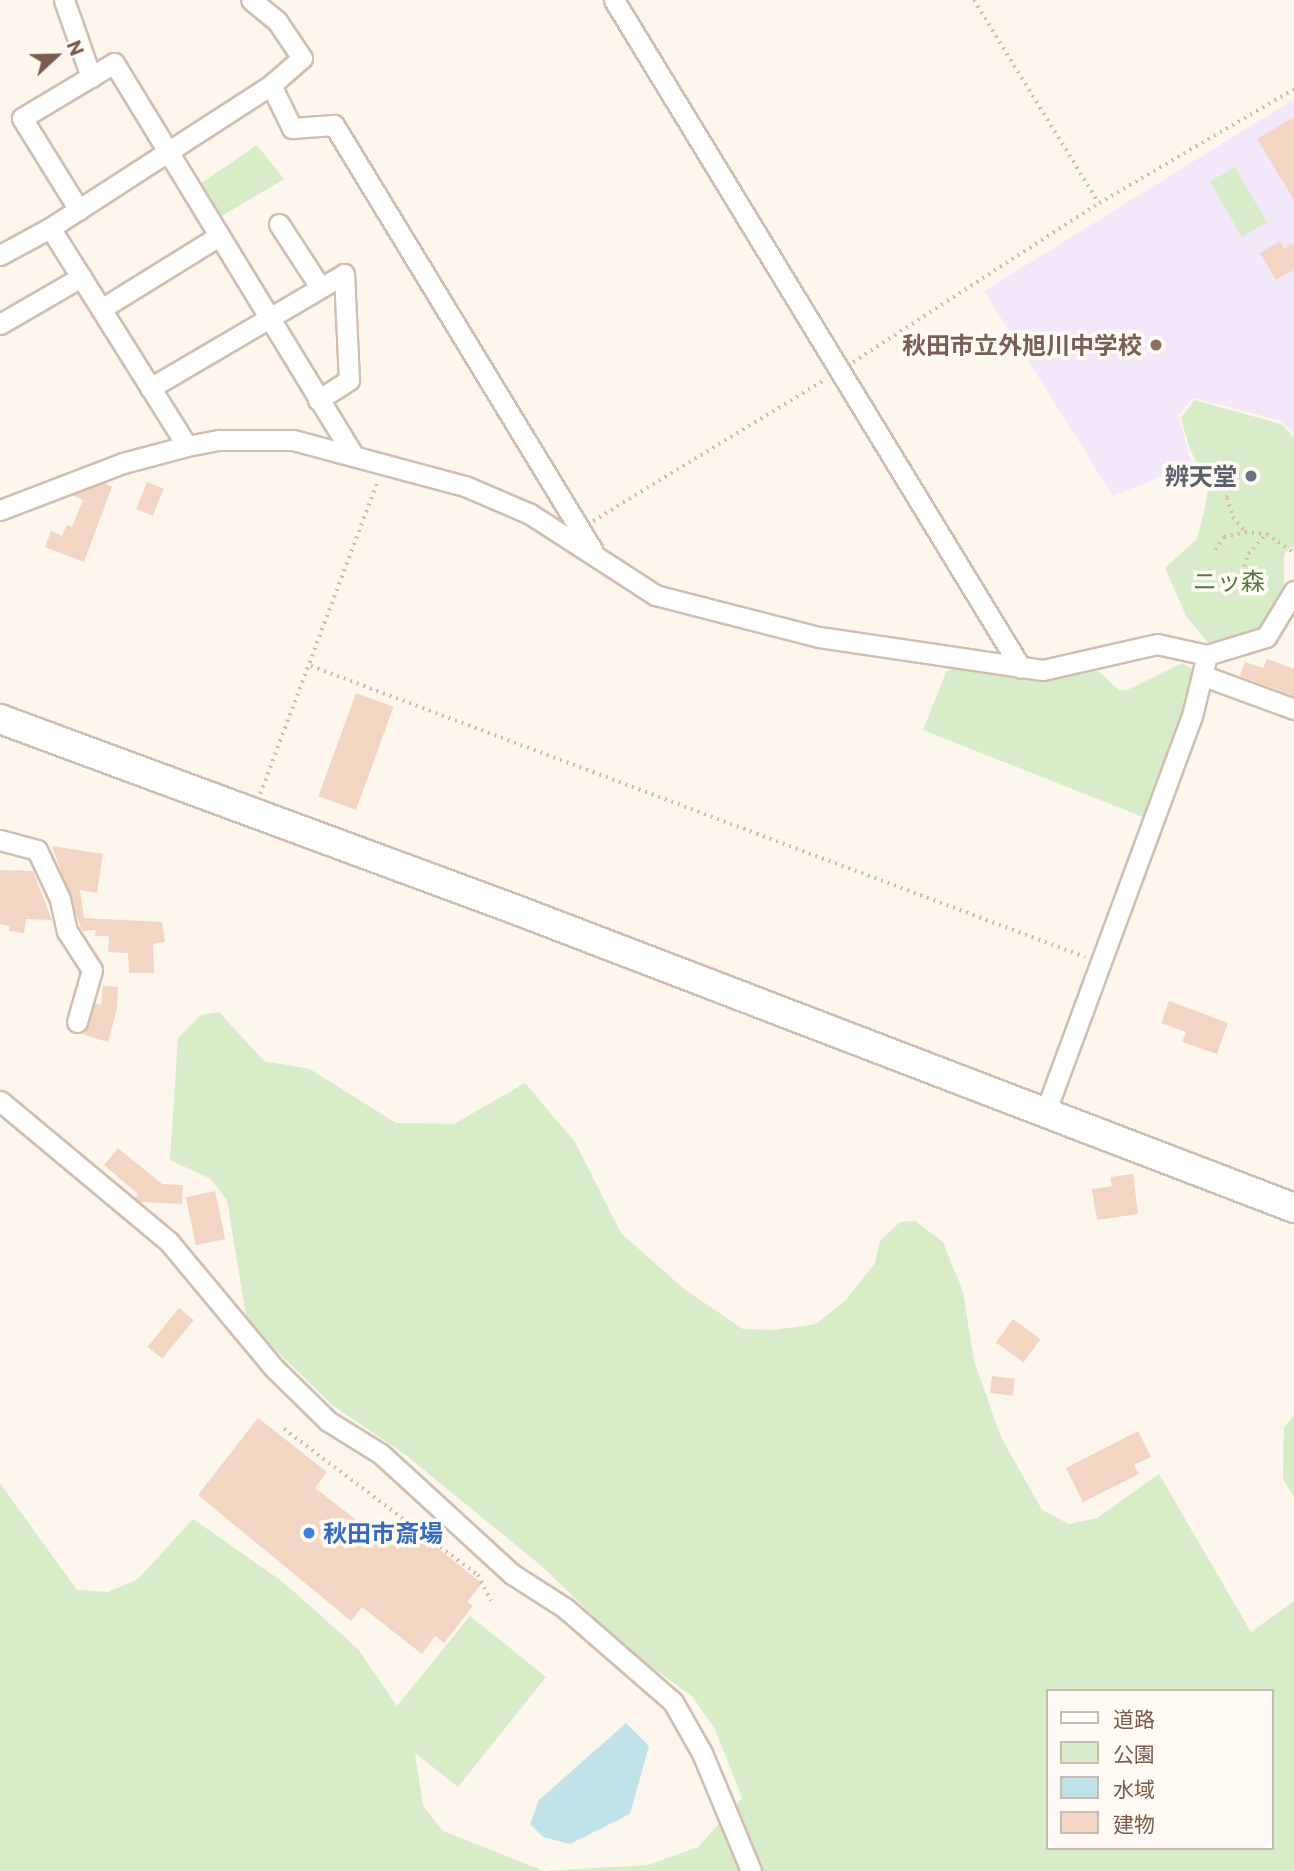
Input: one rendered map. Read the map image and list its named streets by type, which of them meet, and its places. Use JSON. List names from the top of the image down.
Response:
{
  "parks": ["ニッ森"],
  "places": ["秋田市立外旭川中学校", "辨天堂", "秋田市斎場"],
  "legend": [
    "道路",
    "公園",
    "水域",
    "建物"
  ],
  "north": "right"
}
